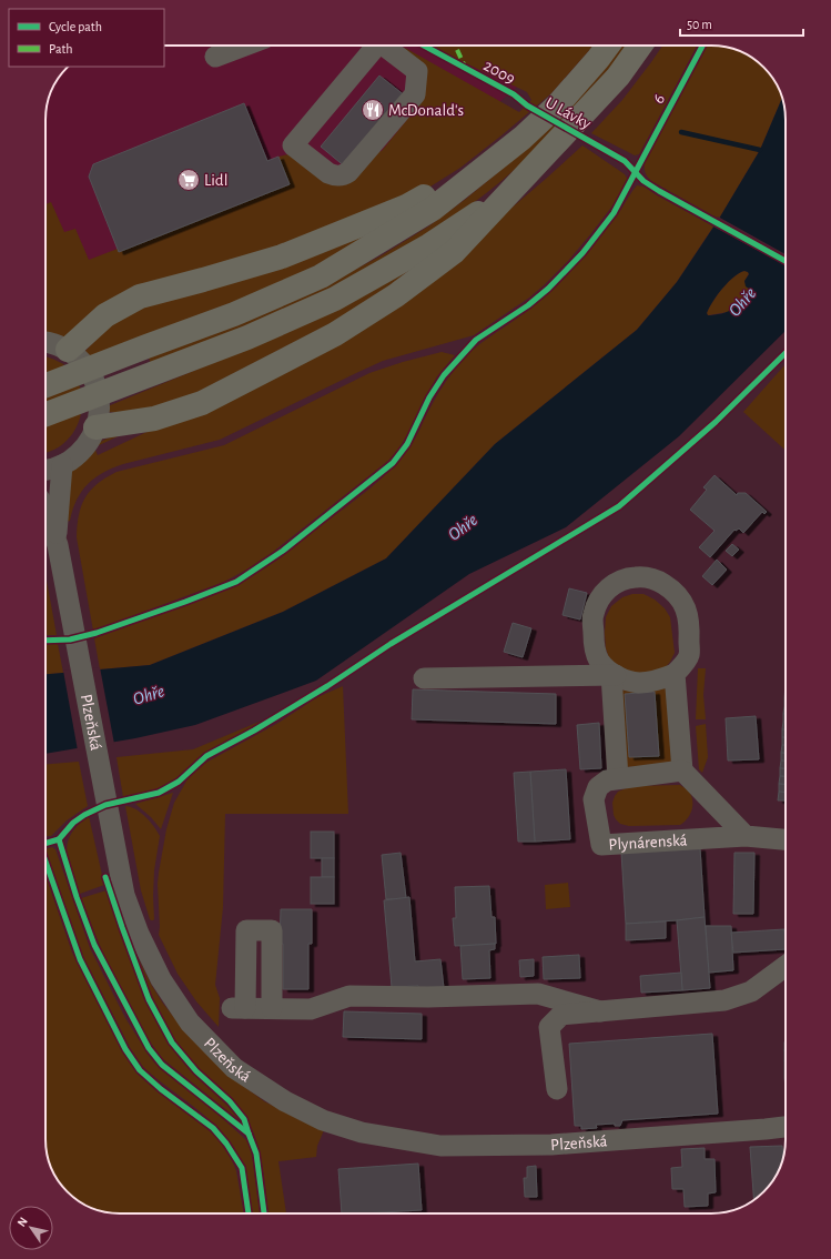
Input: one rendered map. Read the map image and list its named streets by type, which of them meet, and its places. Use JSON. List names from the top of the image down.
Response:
{
  "streets": {
    "street": ["Plzeňská", "Plynárenská"],
    "cycle path": ["2009", "6"]
  },
  "water": ["Ohře"],
  "places": {
    "restaurant": ["McDonald's"],
    "supermarket": ["Lidl"]
  },
  "legend": ["Cycle path", "Path"],
  "scale_bar": "50 m",
  "north": "top left"
}
